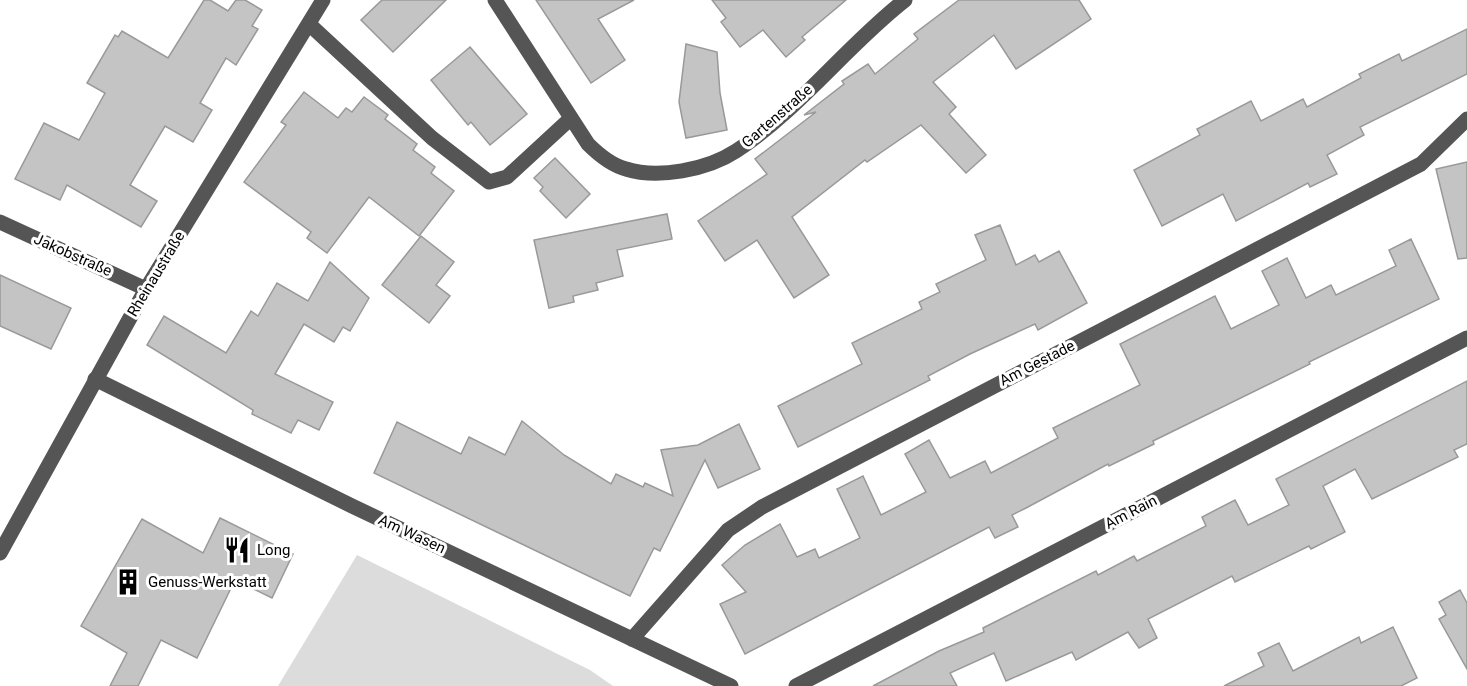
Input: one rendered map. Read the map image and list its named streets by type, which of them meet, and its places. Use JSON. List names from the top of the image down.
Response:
{
  "streets": {
    "street": [
      "Gartenstraße",
      "Jakobstraße",
      "Rheinaustraße",
      "Am Gestade",
      "Am Rain",
      "Am Wasen"
    ]
  },
  "crossings": [
    ["Jakobstraße", "Rheinaustraße"],
    ["Rheinaustraße", "Am Wasen"],
    ["Am Gestade", "Am Wasen"]
  ],
  "places": {
    "restaurant": ["Long"],
    "building": ["Genuss-Werkstatt"]
  }
}
